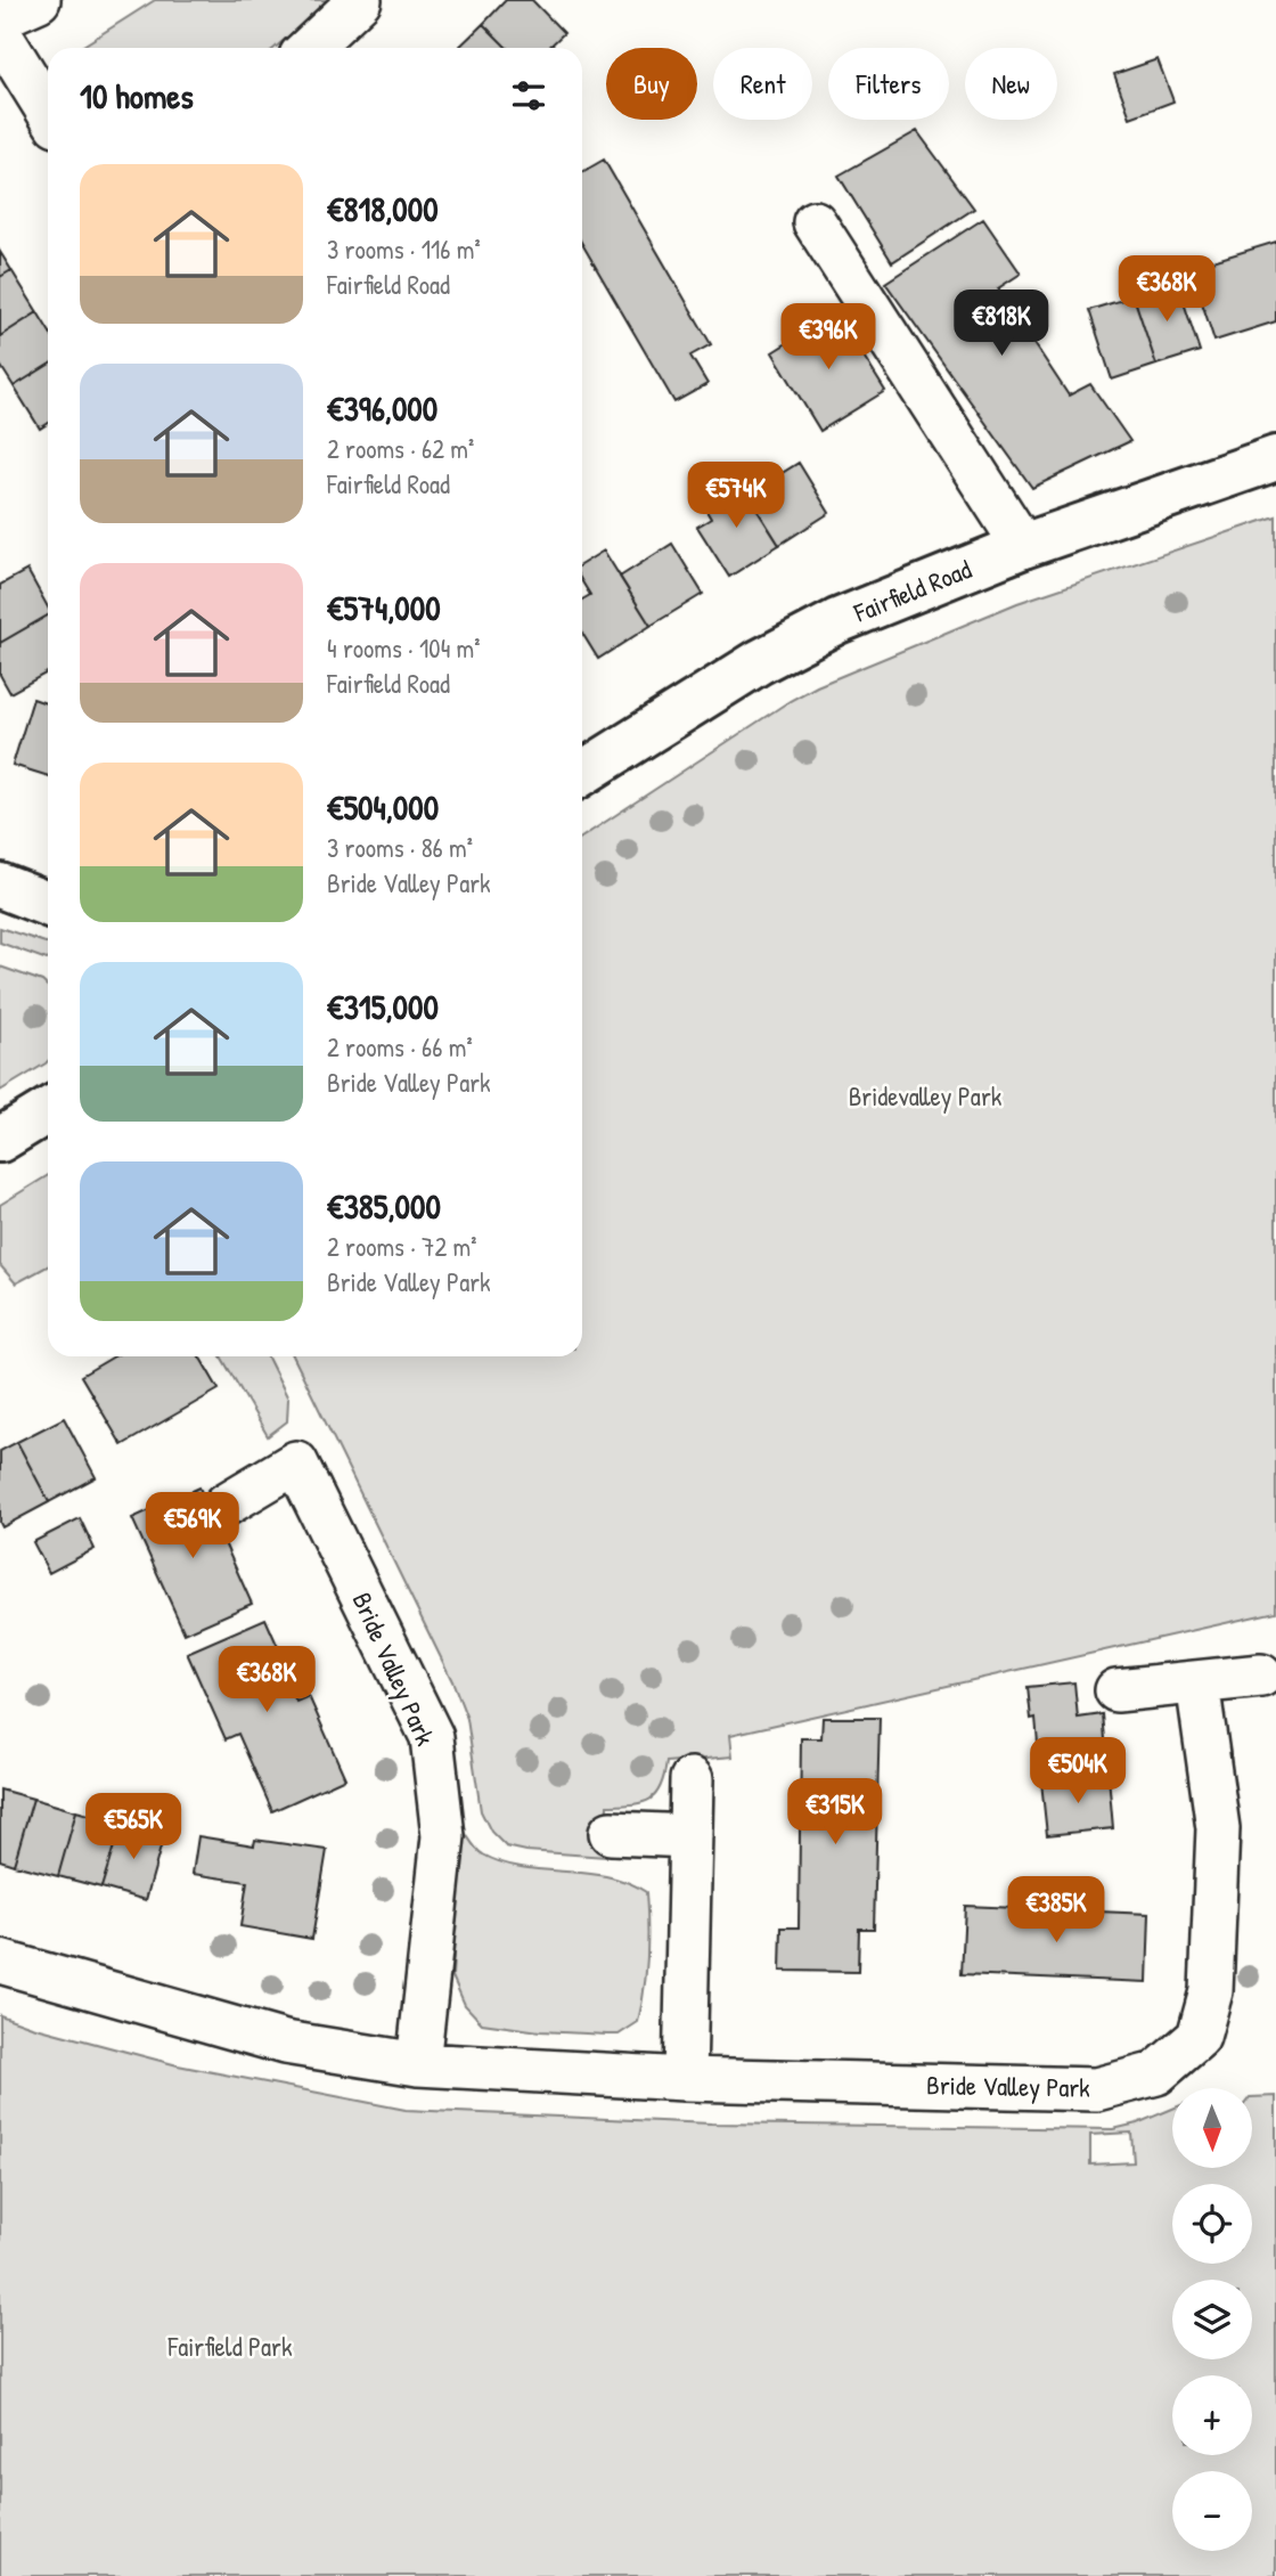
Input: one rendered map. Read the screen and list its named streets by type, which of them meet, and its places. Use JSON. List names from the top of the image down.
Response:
{
  "streets": {
    "street": ["Fairfield Road", "Bride Valley Park"]
  },
  "parks": ["Bridevalley Park", "Fairfield Park"],
  "north": "bottom",
  "page": {
    "chip": [
      "Buy",
      "Rent",
      "Filters",
      "New"
    ],
    "heading": "10 homes",
    "list": [
      {
        "name": "€818,000",
        "note": "3 rooms · 116 m² · Fairfield Road"
      },
      {
        "name": "€396,000",
        "note": "2 rooms · 62 m² · Fairfield Road"
      },
      {
        "name": "€574,000",
        "note": "4 rooms · 104 m² · Fairfield Road"
      },
      {
        "name": "€504,000",
        "note": "3 rooms · 86 m² · Bride Valley Park"
      },
      {
        "name": "€315,000",
        "note": "2 rooms · 66 m² · Bride Valley Park"
      },
      {
        "name": "€385,000",
        "note": "2 rooms · 72 m² · Bride Valley Park"
      }
    ],
    "price": [
      "€368K",
      "€818K",
      "€396K",
      "€574K",
      "€569K",
      "€368K",
      "€504K",
      "€315K",
      "€565K",
      "€385K"
    ],
    "map_buttons": ["+", "−"]
  }
}
